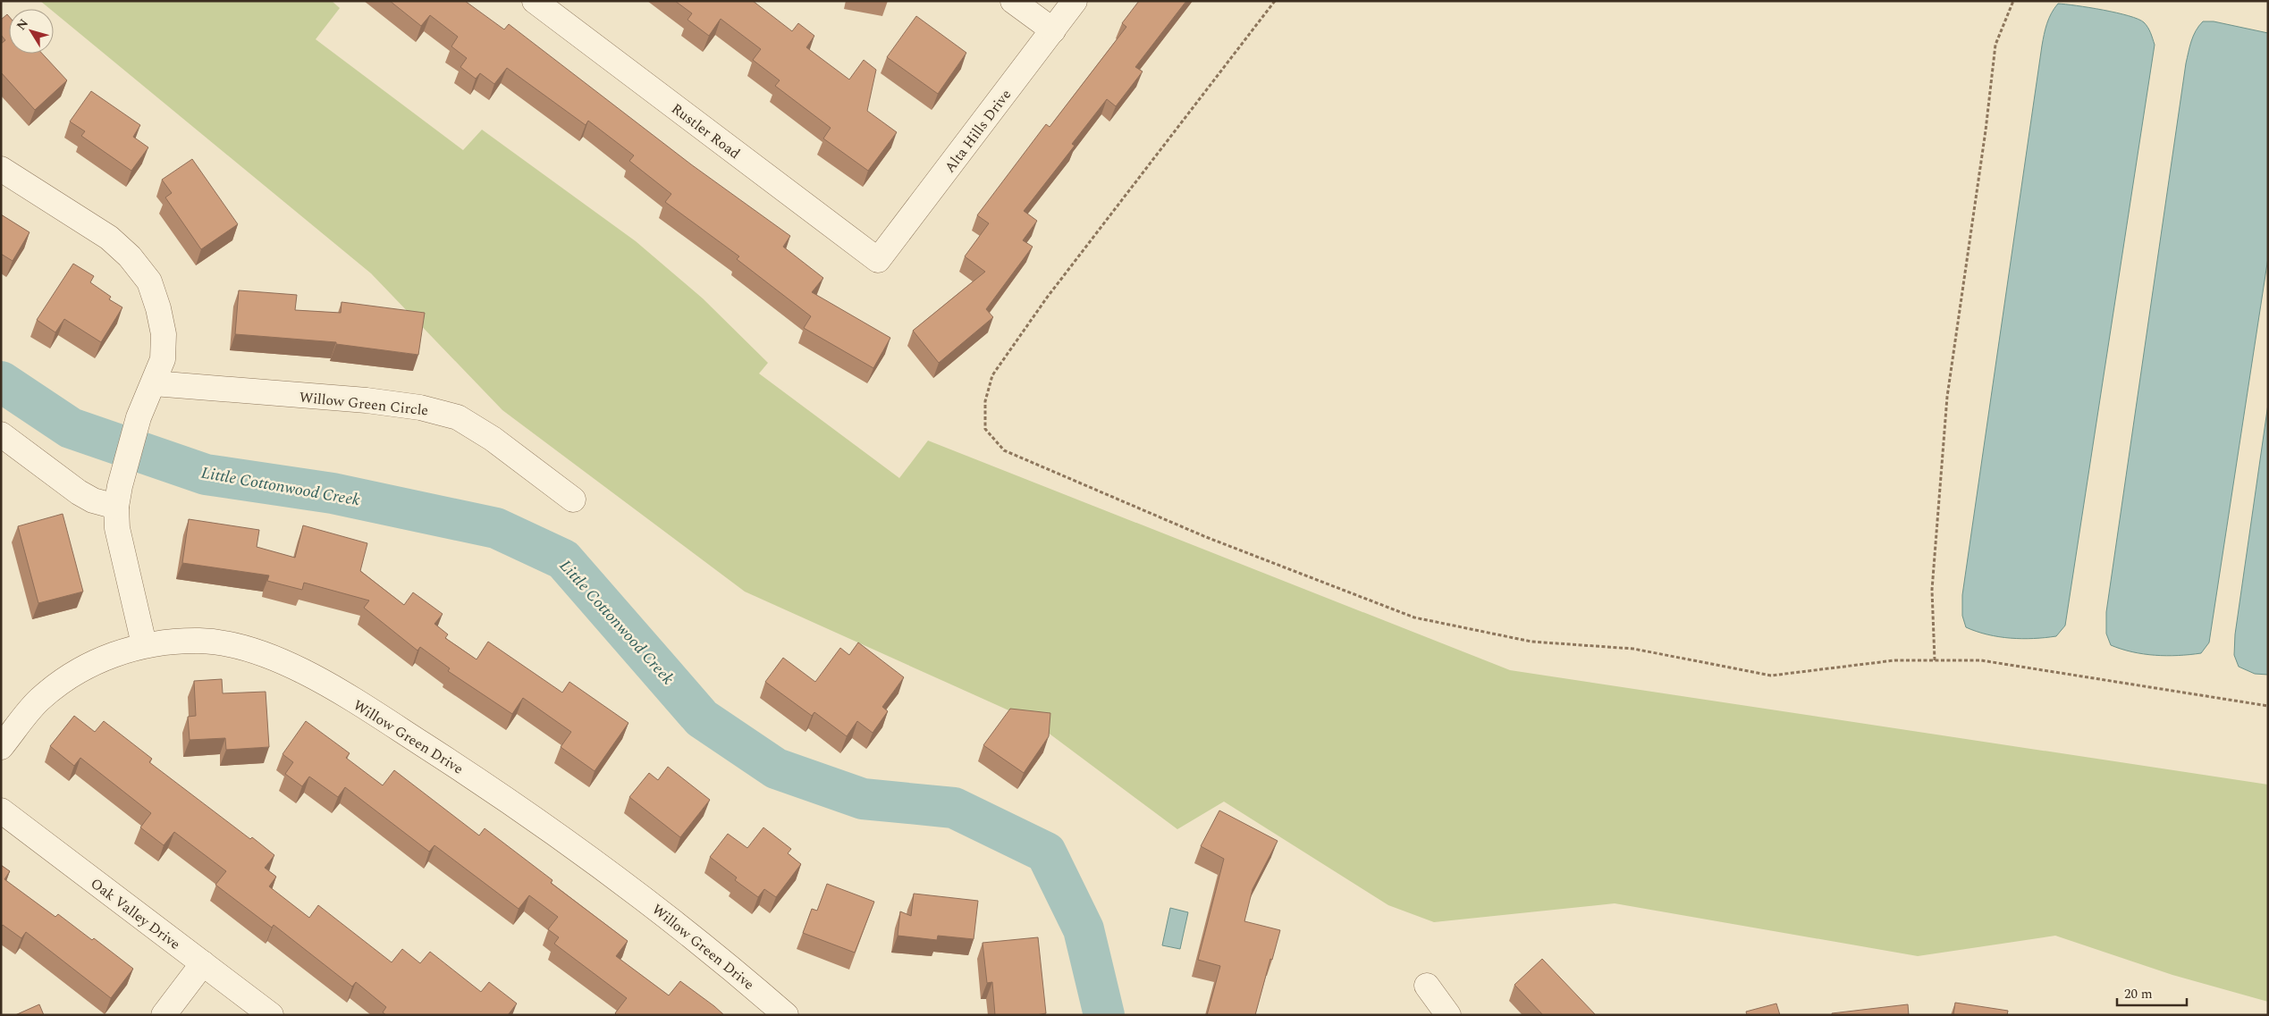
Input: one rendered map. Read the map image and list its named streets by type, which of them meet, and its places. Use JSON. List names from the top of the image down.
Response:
{
  "streets": {
    "street": [
      "Rustler Road",
      "Alta Hills Drive",
      "Willow Green Circle",
      "Willow Green Drive",
      "Oak Valley Drive"
    ]
  },
  "crossings": [
    ["Rustler Road", "Alta Hills Drive"]
  ],
  "water": ["Little Cottonwood Creek"],
  "scale_bar": "20 m",
  "north": "top left"
}
